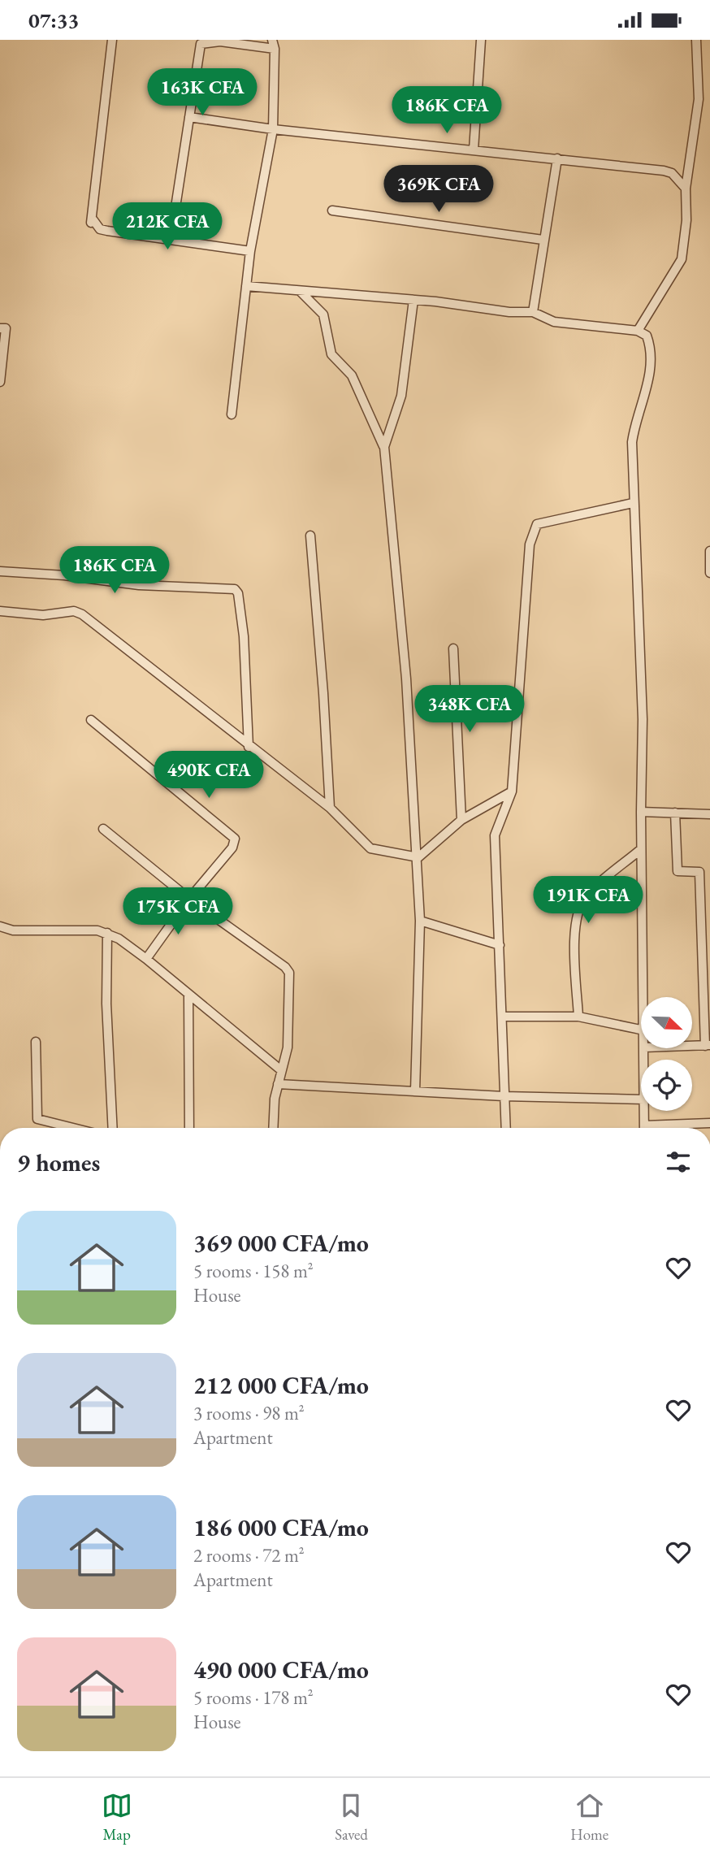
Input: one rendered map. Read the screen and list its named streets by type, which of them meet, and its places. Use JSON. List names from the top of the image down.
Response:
{
  "north": "bottom right",
  "page": {
    "status": "07:33",
    "price": [
      "163K CFA",
      "186K CFA",
      "369K CFA",
      "212K CFA",
      "186K CFA",
      "348K CFA",
      "490K CFA",
      "191K CFA",
      "175K CFA"
    ],
    "heading": "9 homes",
    "list": [
      {
        "name": "369 000 CFA/mo",
        "note": "5 rooms · 158 m² · House"
      },
      {
        "name": "212 000 CFA/mo",
        "note": "3 rooms · 98 m² · Apartment"
      },
      {
        "name": "186 000 CFA/mo",
        "note": "2 rooms · 72 m² · Apartment"
      },
      {
        "name": "490 000 CFA/mo",
        "note": "5 rooms · 178 m² · House"
      }
    ],
    "tabs": ["Map", "Saved", "Home"]
  }
}
